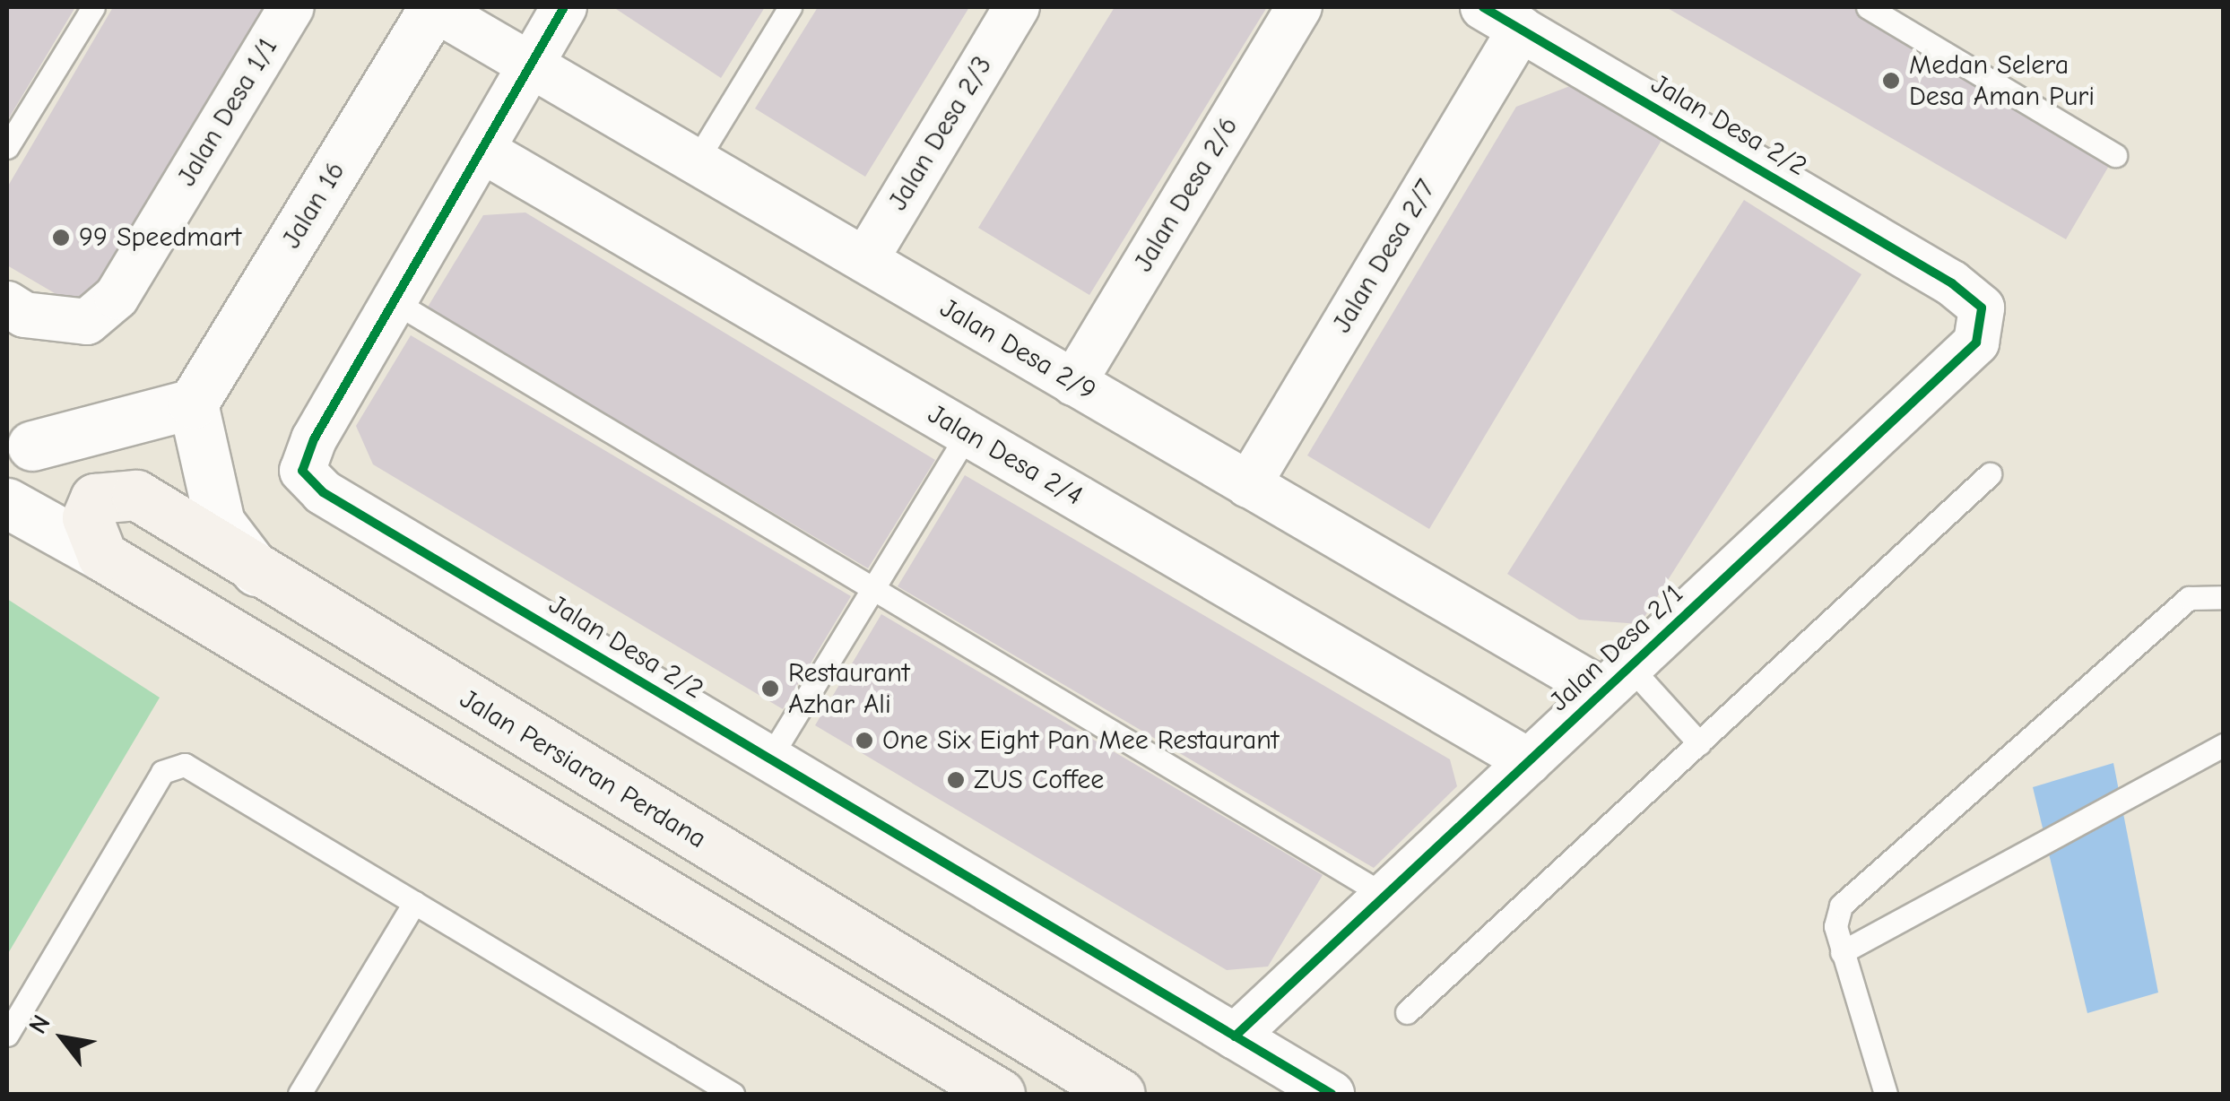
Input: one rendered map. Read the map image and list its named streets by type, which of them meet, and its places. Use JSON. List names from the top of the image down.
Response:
{
  "streets": {
    "main road": ["Jalan Persiaran Perdana"],
    "street": [
      "Jalan Desa 1/1",
      "Jalan Desa 2/2",
      "Jalan Desa 2/3",
      "Jalan Desa 2/6",
      "Jalan 16",
      "Jalan Desa 2/7",
      "Jalan Desa 2/9",
      "Jalan Desa 2/4",
      "Jalan Desa 2/1"
    ]
  },
  "crossings": [
    ["Jalan Desa 2/2", "Jalan Desa 2/7"],
    ["Jalan Desa 2/2", "Jalan Desa 2/9"],
    ["Jalan Desa 2/2", "Jalan Desa 2/4"],
    ["Jalan Desa 2/2", "Jalan Desa 2/1"],
    ["Jalan Desa 2/3", "Jalan Desa 2/9"],
    ["Jalan Desa 2/6", "Jalan Desa 2/9"],
    ["Jalan 16", "Jalan Desa 2/9"],
    ["Jalan Desa 2/7", "Jalan Desa 2/9"],
    ["Jalan Desa 2/9", "Jalan Desa 2/1"],
    ["Jalan Desa 2/4", "Jalan Desa 2/1"]
  ],
  "places": [
    "Medan Selera Desa Aman Puri",
    "99 Speedmart",
    "Restaurant Azhar Ali",
    "One Six Eight Pan Mee Restaurant",
    "ZUS Coffee"
  ],
  "north": "top left"
}
